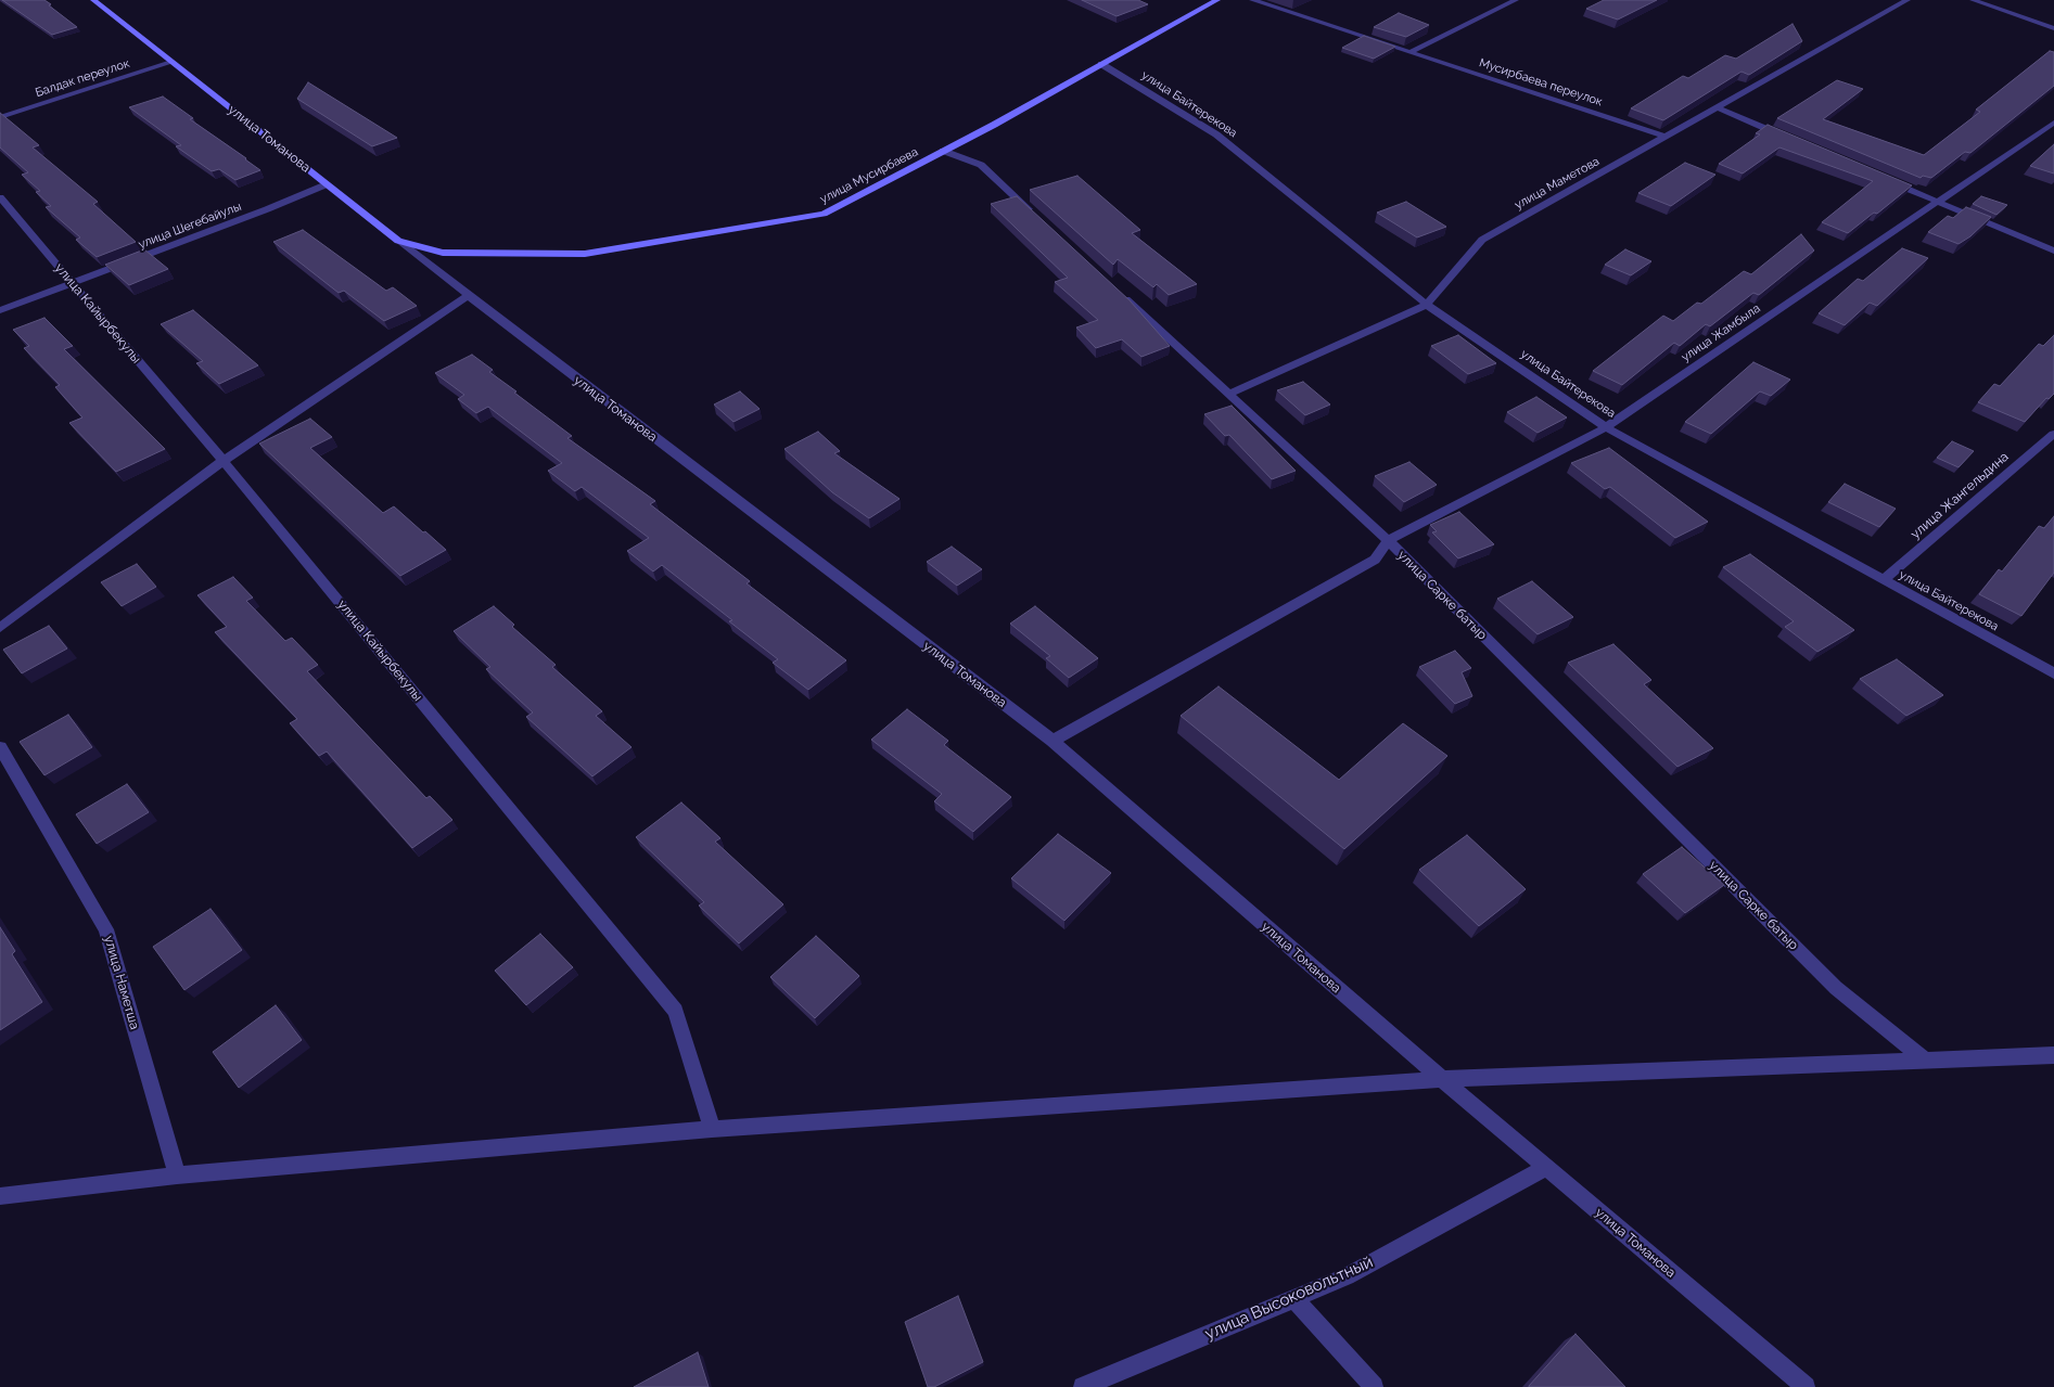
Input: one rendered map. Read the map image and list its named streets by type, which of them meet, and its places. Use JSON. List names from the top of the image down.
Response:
{
  "streets": {
    "street": [
      "Балдак переулок",
      "Мусирбаева переулок",
      "улица Байтерекова",
      "улица Томанова",
      "улица Мусирбаева",
      "улица Маметова",
      "улица Шегебайулы",
      "улица Кайырбекулы",
      "улица Жамбыла",
      "улица Жангельдина",
      "улица Сарке батыр",
      "улица Наметша",
      "улица Высоковольтный"
    ]
  },
  "crossings": [
    ["Балдак переулок", "улица Томанова"],
    ["Мусирбаева переулок", "улица Маметова"],
    ["улица Байтерекова", "улица Мусирбаева"],
    ["улица Байтерекова", "улица Маметова"],
    ["улица Байтерекова", "улица Жамбыла"],
    ["улица Байтерекова", "улица Жангельдина"],
    ["улица Томанова", "улица Мусирбаева"],
    ["улица Томанова", "улица Шегебайулы"],
    ["улица Томанова", "улица Высоковольтный"],
    ["улица Маметова", "улица Сарке батыр"],
    ["улица Шегебайулы", "улица Кайырбекулы"],
    ["улица Жамбыла", "улица Сарке батыр"]
  ]
}
